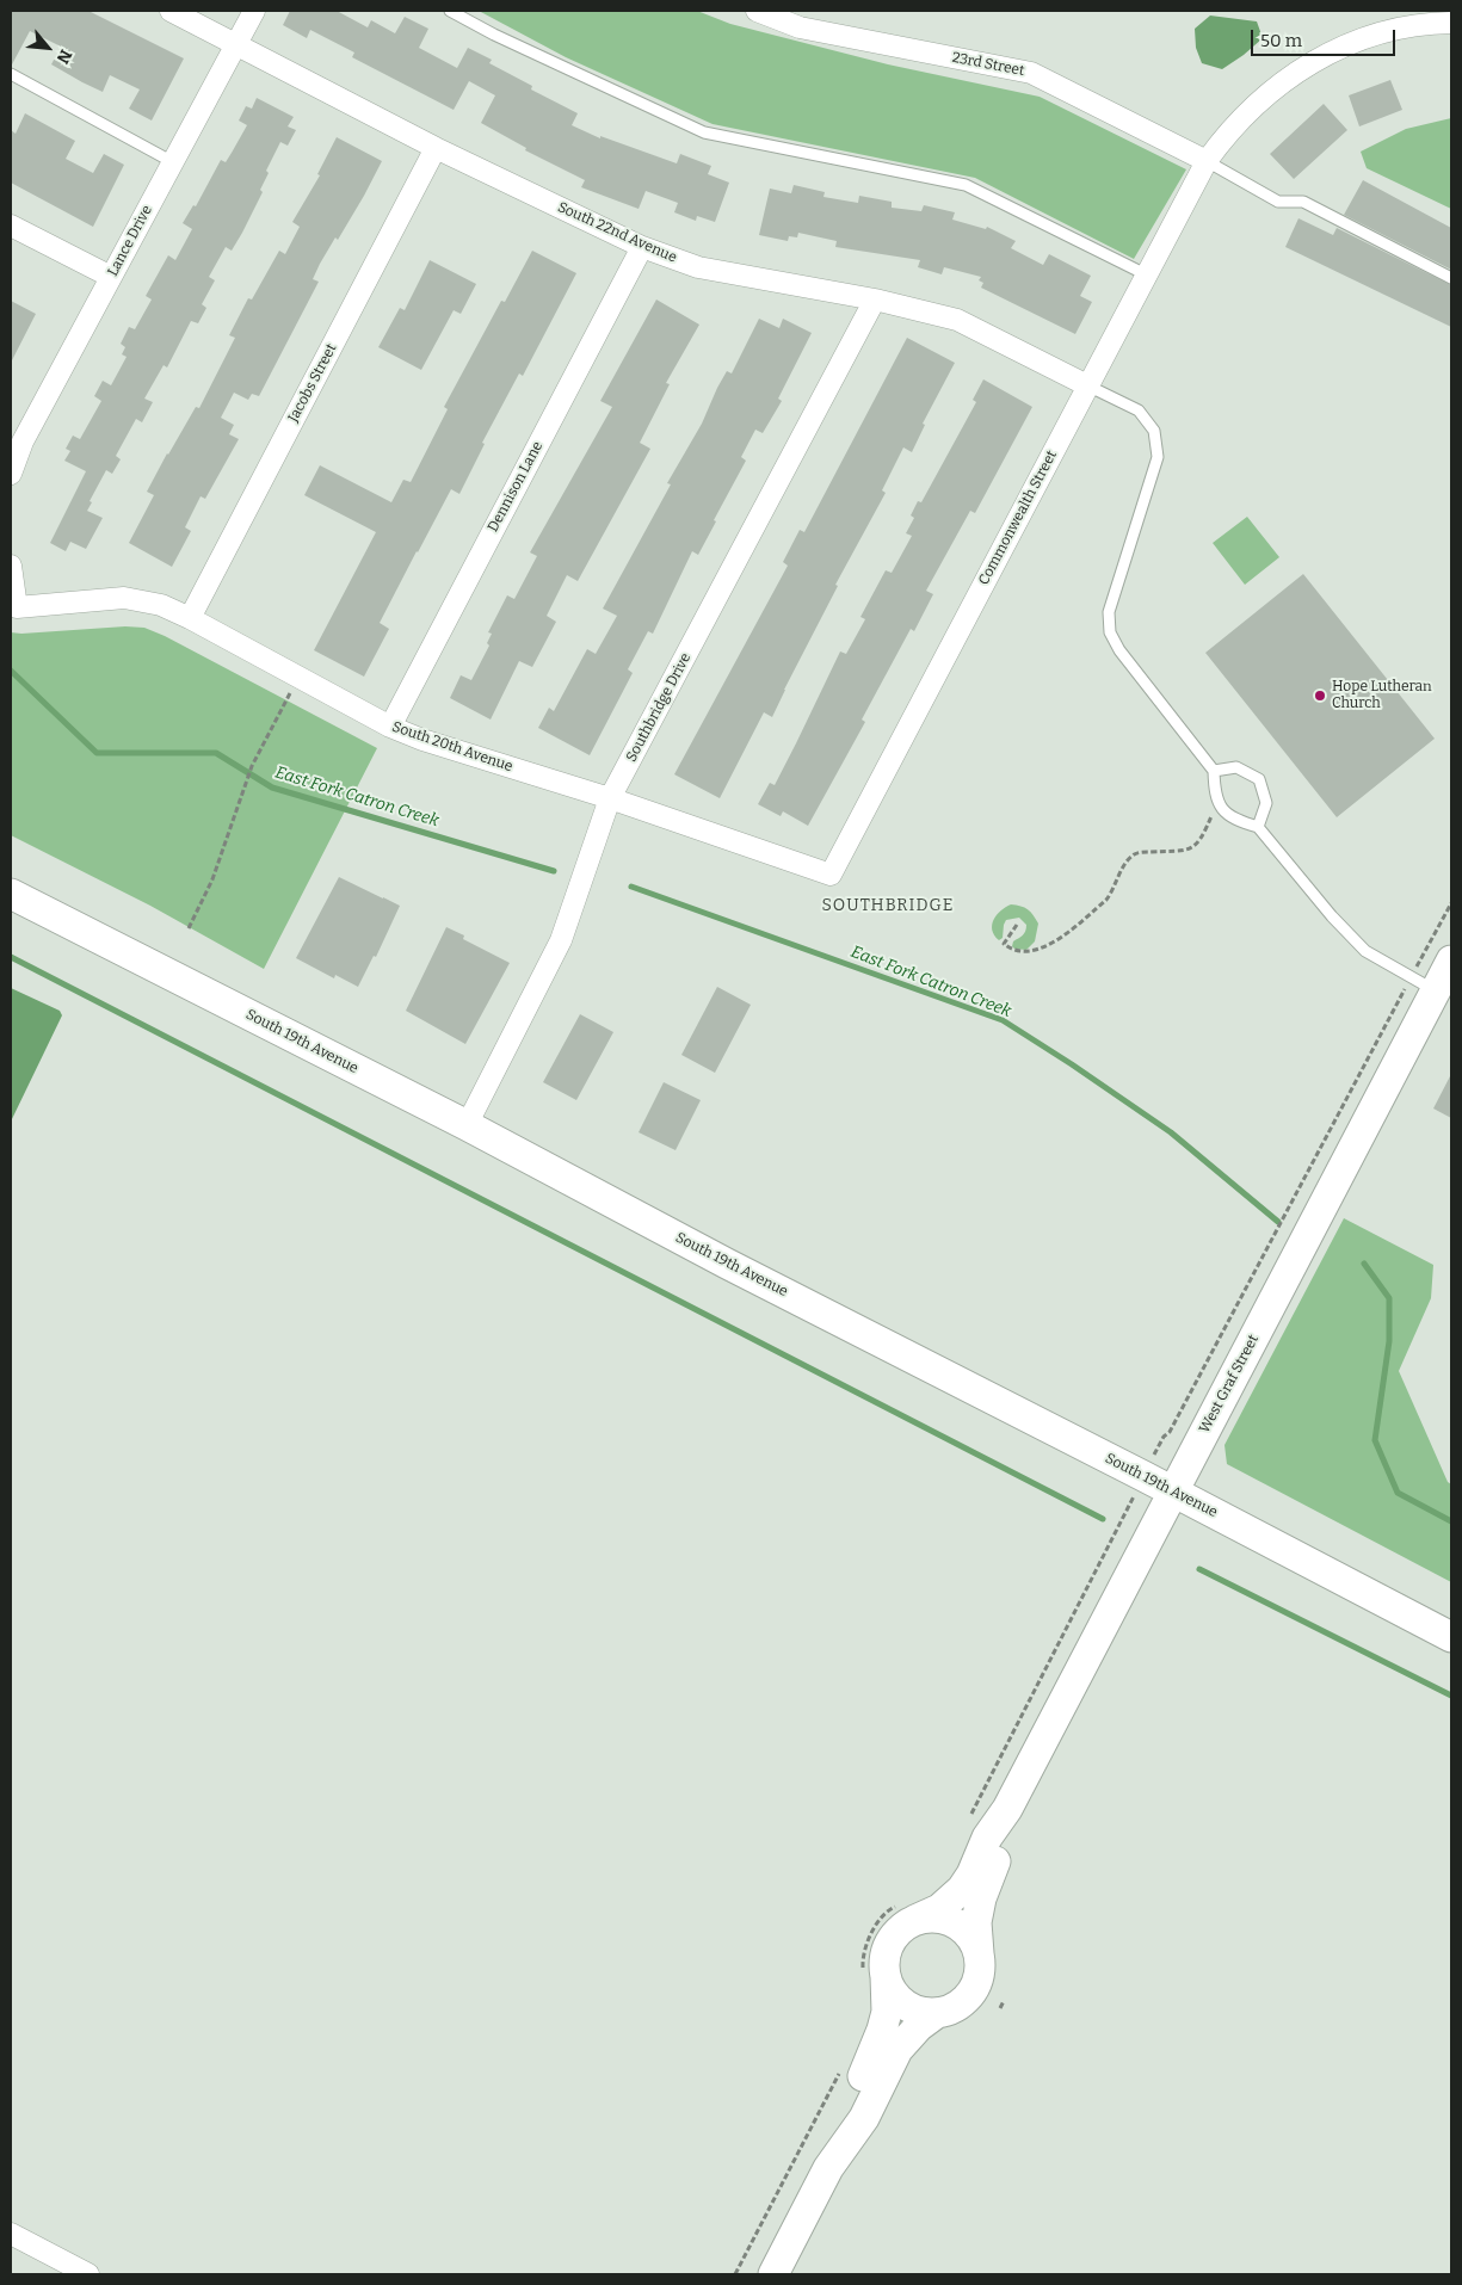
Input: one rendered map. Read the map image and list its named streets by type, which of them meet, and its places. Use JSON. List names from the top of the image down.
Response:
{
  "streets": {
    "main road": ["South 19th Avenue", "West Graf Street"],
    "street": [
      "23rd Street",
      "South 22nd Avenue",
      "Lance Drive",
      "Jacobs Street",
      "Dennison Lane",
      "Commonwealth Street",
      "Southbridge Drive",
      "South 20th Avenue"
    ]
  },
  "crossings": [
    ["23rd Street", "Commonwealth Street"],
    ["South 22nd Avenue", "Lance Drive"],
    ["South 22nd Avenue", "Jacobs Street"],
    ["South 22nd Avenue", "Dennison Lane"],
    ["South 22nd Avenue", "Commonwealth Street"],
    ["South 22nd Avenue", "Southbridge Drive"],
    ["Jacobs Street", "South 20th Avenue"],
    ["Dennison Lane", "South 20th Avenue"],
    ["Commonwealth Street", "South 20th Avenue"],
    ["Southbridge Drive", "South 20th Avenue"],
    ["Southbridge Drive", "South 19th Avenue"],
    ["South 19th Avenue", "West Graf Street"]
  ],
  "districts": ["SOUTHBRIDGE"],
  "water": ["East Fork Catron Creek"],
  "places": ["Hope Lutheran Church"],
  "scale_bar": "50 m",
  "north": "bottom right"
}
